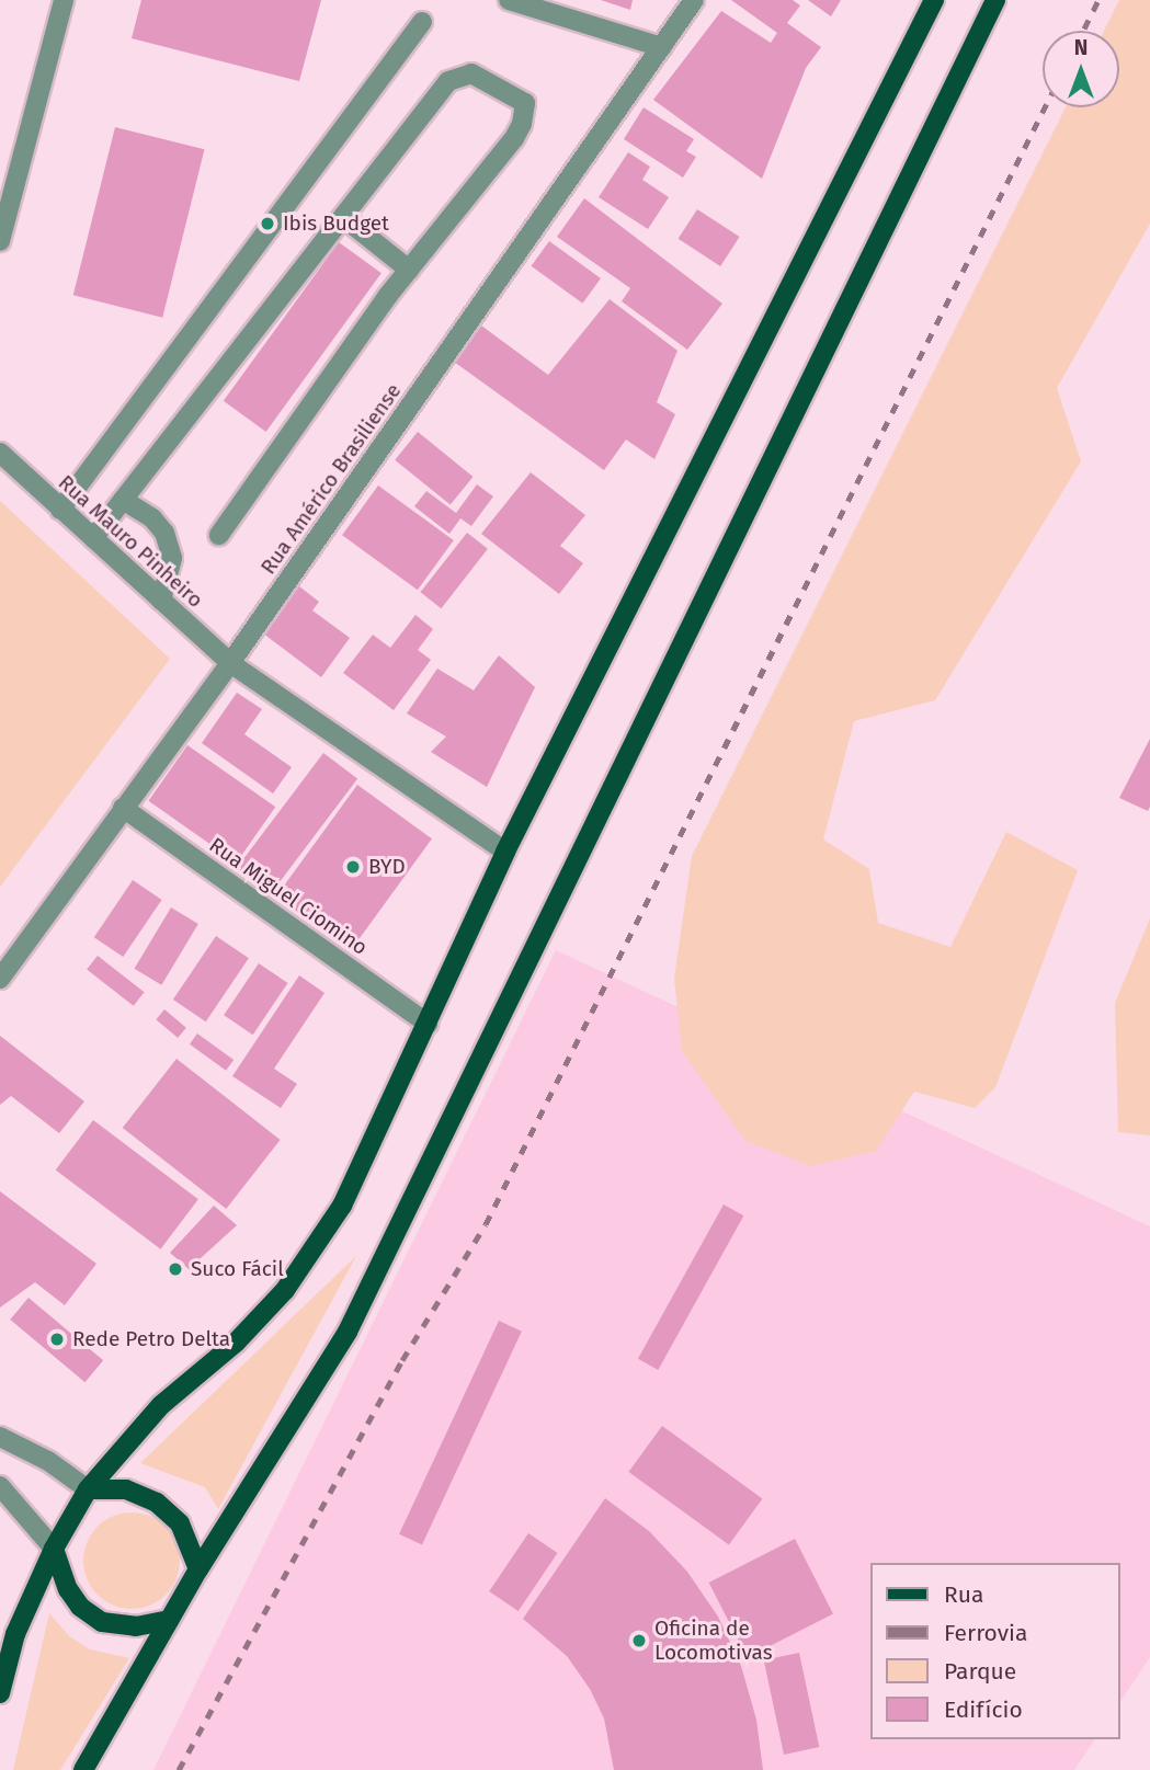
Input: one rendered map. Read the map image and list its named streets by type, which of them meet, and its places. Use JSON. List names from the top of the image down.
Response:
{
  "streets": {
    "street": ["Rua Américo Brasiliense", "Rua Mauro Pinheiro", "Rua Miguel Ciomino"]
  },
  "crossings": [
    ["Rua Américo Brasiliense", "Rua Mauro Pinheiro"],
    ["Rua Américo Brasiliense", "Rua Miguel Ciomino"]
  ],
  "places": [
    "Ibis Budget",
    "BYD",
    "Suco Fácil",
    "Rede Petro Delta",
    "Oficina de Locomotivas"
  ],
  "legend": [
    "Rua",
    "Ferrovia",
    "Parque",
    "Edifício"
  ],
  "north": "top"
}
